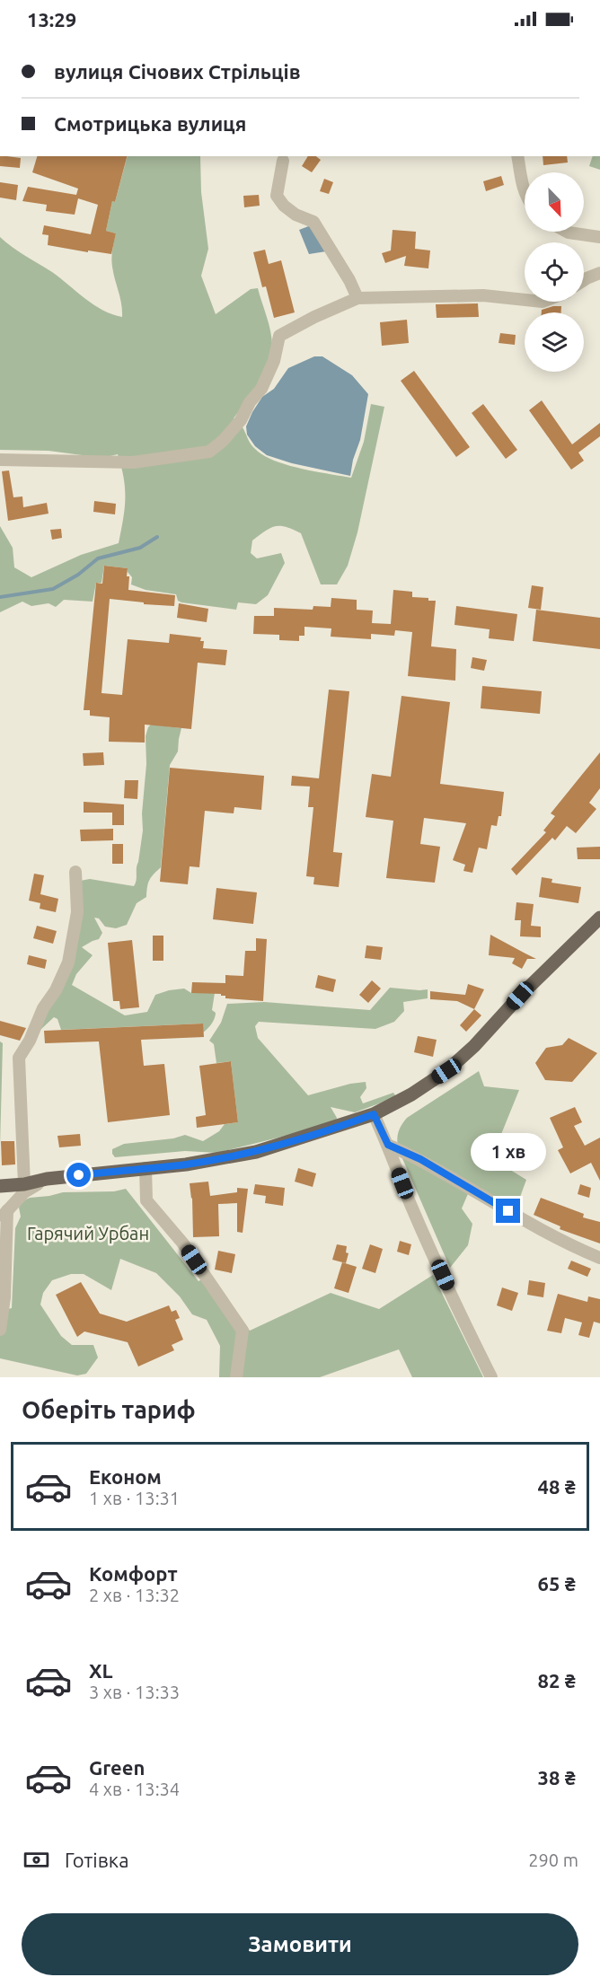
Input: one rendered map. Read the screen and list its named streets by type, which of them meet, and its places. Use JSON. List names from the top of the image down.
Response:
{
  "parks": ["Гарячий Урбан"],
  "north": "bottom right",
  "page": {
    "status": "13:29",
    "banner": ["вулиця Січових Стрільців", "Смотрицька вулиця"],
    "bubble": "1 хв",
    "heading": "Оберіть тариф",
    "list": [
      {
        "name": "Економ",
        "note": "1 хв · 13:31",
        "value": "48 ₴"
      },
      {
        "name": "Комфорт",
        "note": "2 хв · 13:32",
        "value": "65 ₴"
      },
      {
        "name": "XL",
        "note": "3 хв · 13:33",
        "value": "82 ₴"
      },
      {
        "name": "Green",
        "note": "4 хв · 13:34",
        "value": "38 ₴"
      }
    ],
    "pay": ["Готівка", "290 m"],
    "buttons": "Замовити"
  }
}
